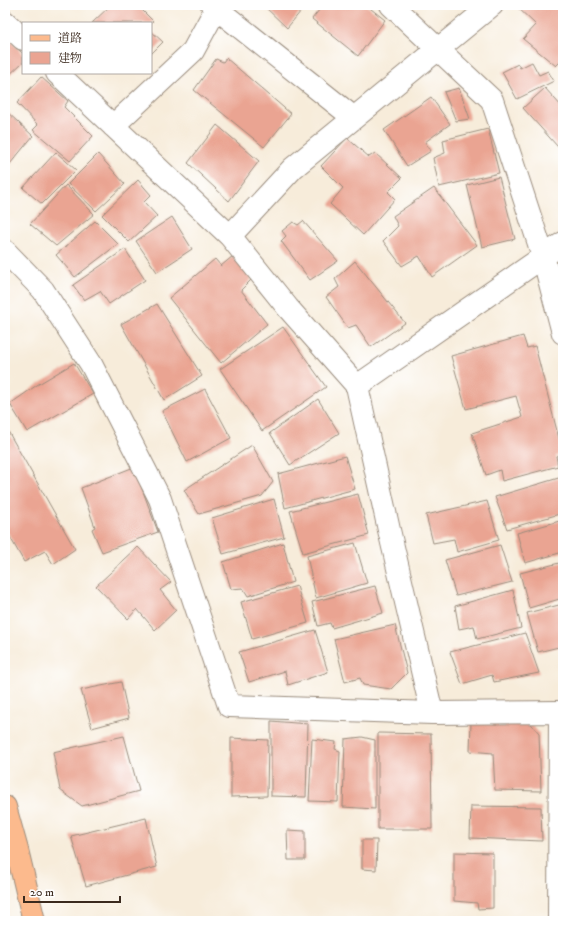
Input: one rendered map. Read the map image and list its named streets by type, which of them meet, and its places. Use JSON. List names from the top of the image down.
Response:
{
  "legend": ["道路", "建物"],
  "scale_bar": "20 m"
}
